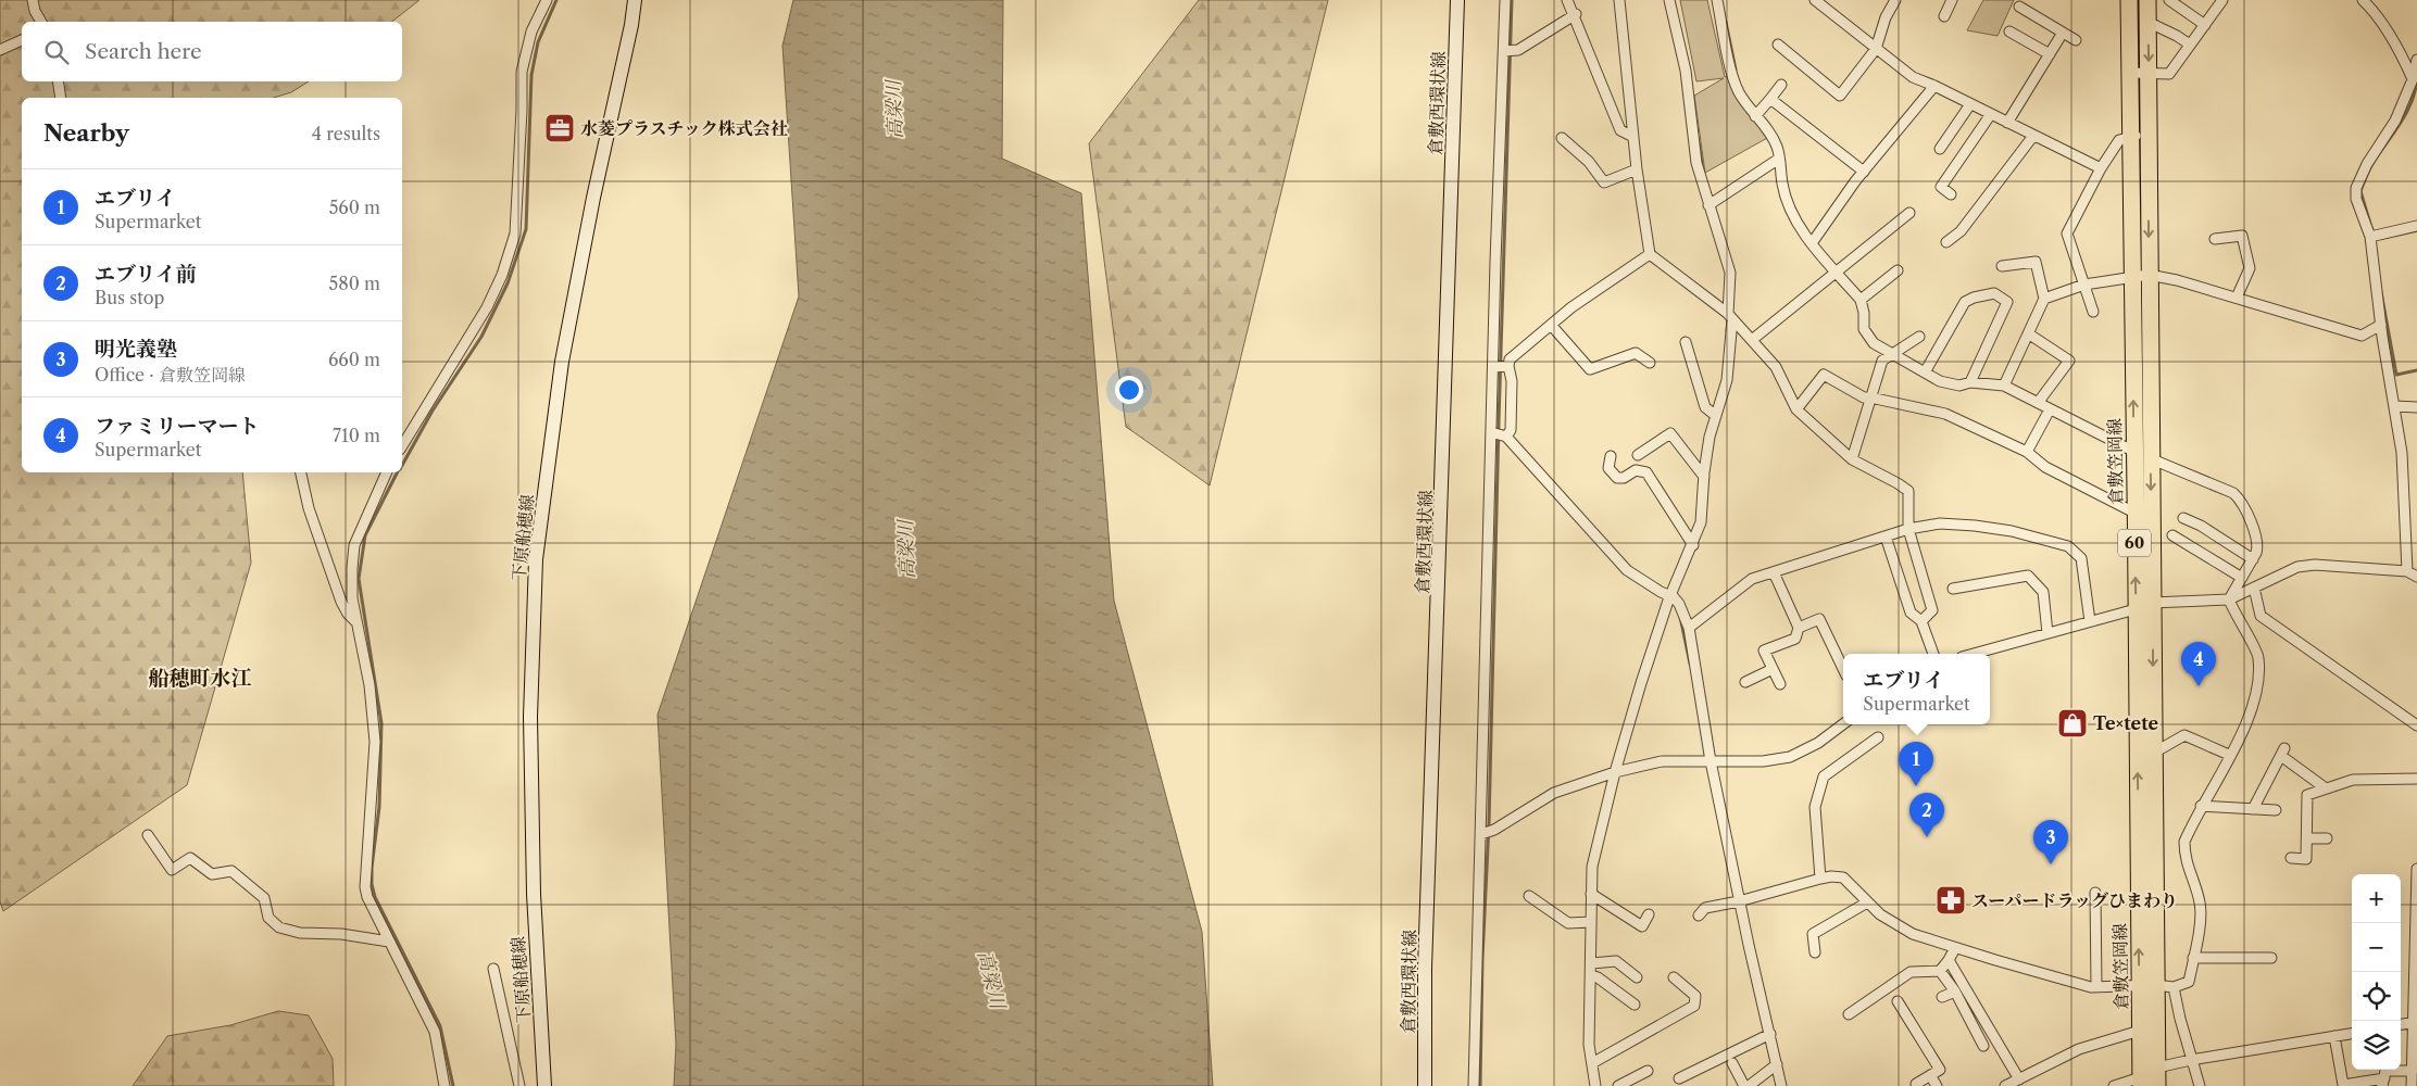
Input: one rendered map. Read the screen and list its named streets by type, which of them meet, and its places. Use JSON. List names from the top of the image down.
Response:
{
  "streets": {
    "main road": [
      "倉敷西環状線",
      "倉敷笠岡線",
      "下原船穂線",
      "60"
    ]
  },
  "districts": ["船穂町水江"],
  "water": ["高梁川"],
  "places": {
    "office": ["水菱プラスチック株式会社"],
    "shop": ["Te×tete"],
    "pharmacy": ["スーパードラッグひまわり"]
  },
  "page": {
    "search": "Search here",
    "heading": ["Nearby", "4 results"],
    "list": [
      {
        "mark": "1",
        "name": "エブリイ",
        "note": "Supermarket",
        "value": "560 m"
      },
      {
        "mark": "2",
        "name": "エブリイ前",
        "note": "Bus stop",
        "value": "580 m"
      },
      {
        "mark": "3",
        "name": "明光義塾",
        "note": "Office · 倉敷笠岡線",
        "value": "660 m"
      },
      {
        "mark": "4",
        "name": "ファミリーマート",
        "note": "Supermarket",
        "value": "710 m"
      }
    ],
    "pins": [
      "4",
      "1",
      "2",
      "3"
    ],
    "popup": ["エブリイ", "Supermarket"],
    "map_buttons": ["+", "−"]
  }
}
